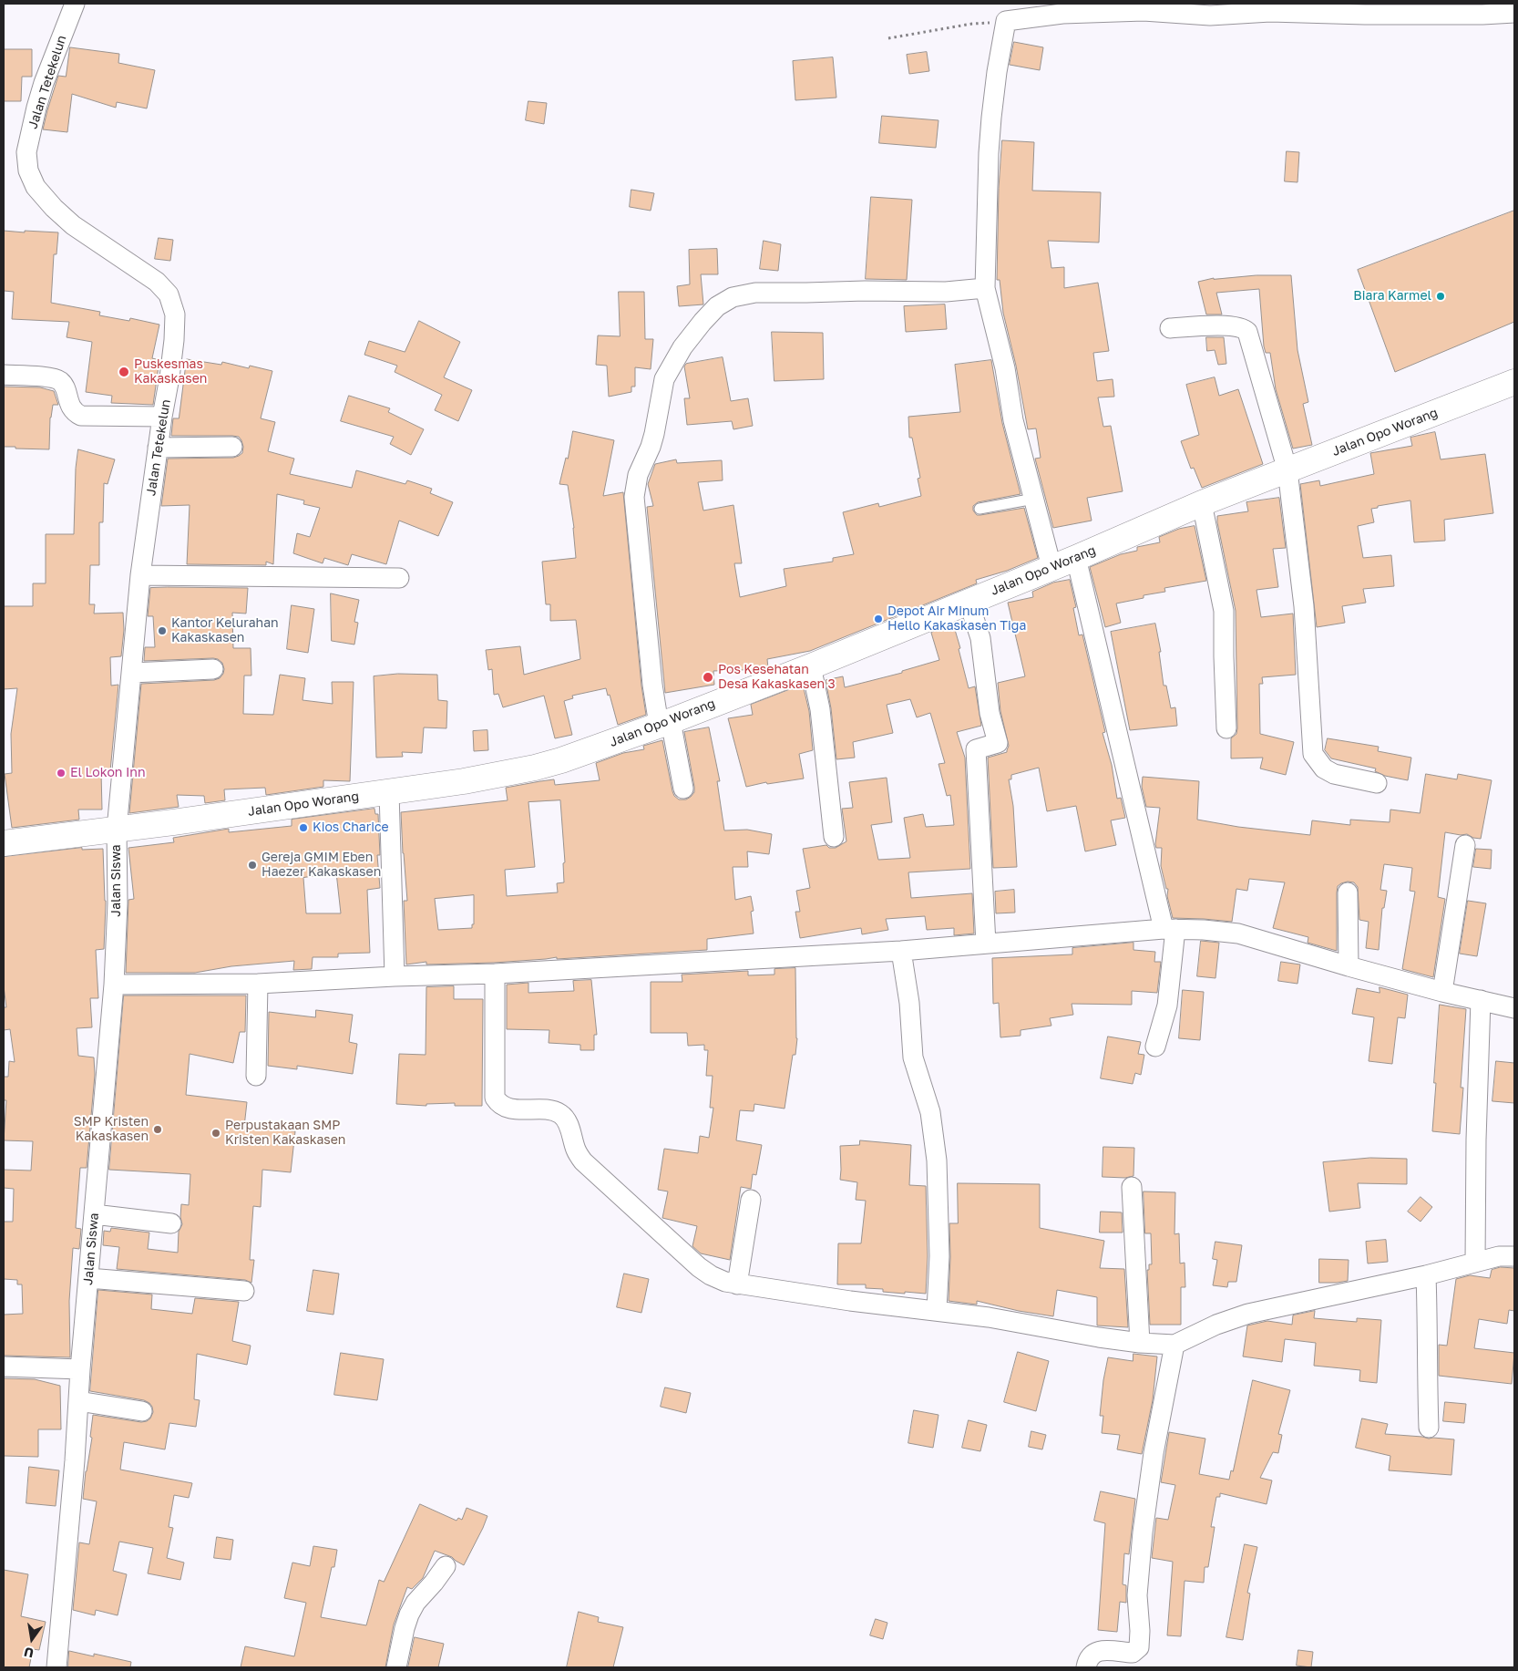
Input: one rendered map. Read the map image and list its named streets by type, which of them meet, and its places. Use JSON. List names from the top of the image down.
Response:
{
  "streets": {
    "street": ["Jalan Tetekelun", "Jalan Opo Worang", "Jalan Siswa"]
  },
  "crossings": [
    ["Jalan Tetekelun", "Jalan Opo Worang"],
    ["Jalan Tetekelun", "Jalan Siswa"],
    ["Jalan Opo Worang", "Jalan Siswa"]
  ],
  "places": [
    "Biara Karmel",
    "Puskesmas Kakaskasen",
    "Depot Air Minum Hello Kakaskasen Tiga",
    "Kantor Kelurahan Kakaskasen",
    "Pos Kesehatan Desa Kakaskasen 3",
    "El Lokon Inn",
    "Kios Charice",
    "Gereja GMIM Eben Haezer Kakaskasen",
    "SMP Kristen Kakaskasen",
    "Perpustakaan SMP Kristen Kakaskasen"
  ],
  "north": "bottom"
}
